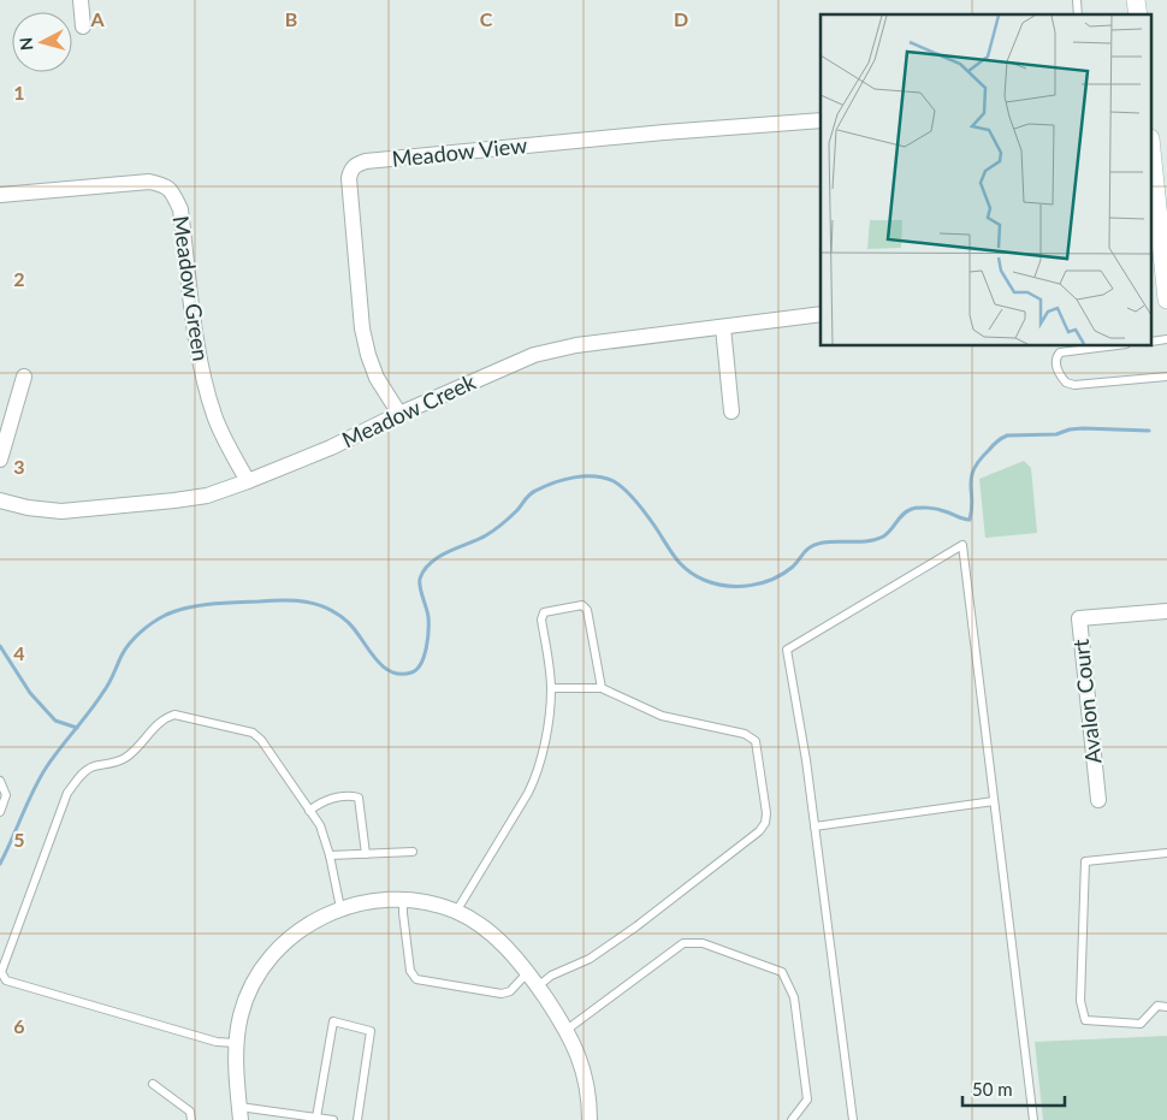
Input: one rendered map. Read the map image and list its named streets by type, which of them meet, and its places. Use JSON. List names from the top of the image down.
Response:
{
  "streets": {
    "street": [
      "Meadow View",
      "Meadow Green",
      "Meadow Creek",
      "Avalon Court"
    ]
  },
  "crossings": [
    ["Meadow View", "Meadow Creek"],
    ["Meadow Green", "Meadow Creek"]
  ],
  "scale_bar": "50 m",
  "north": "left",
  "grid": {
    "columns": [
      "A",
      "B",
      "C",
      "D"
    ],
    "rows": [
      "1",
      "2",
      "3",
      "4",
      "5",
      "6"
    ]
  }
}
